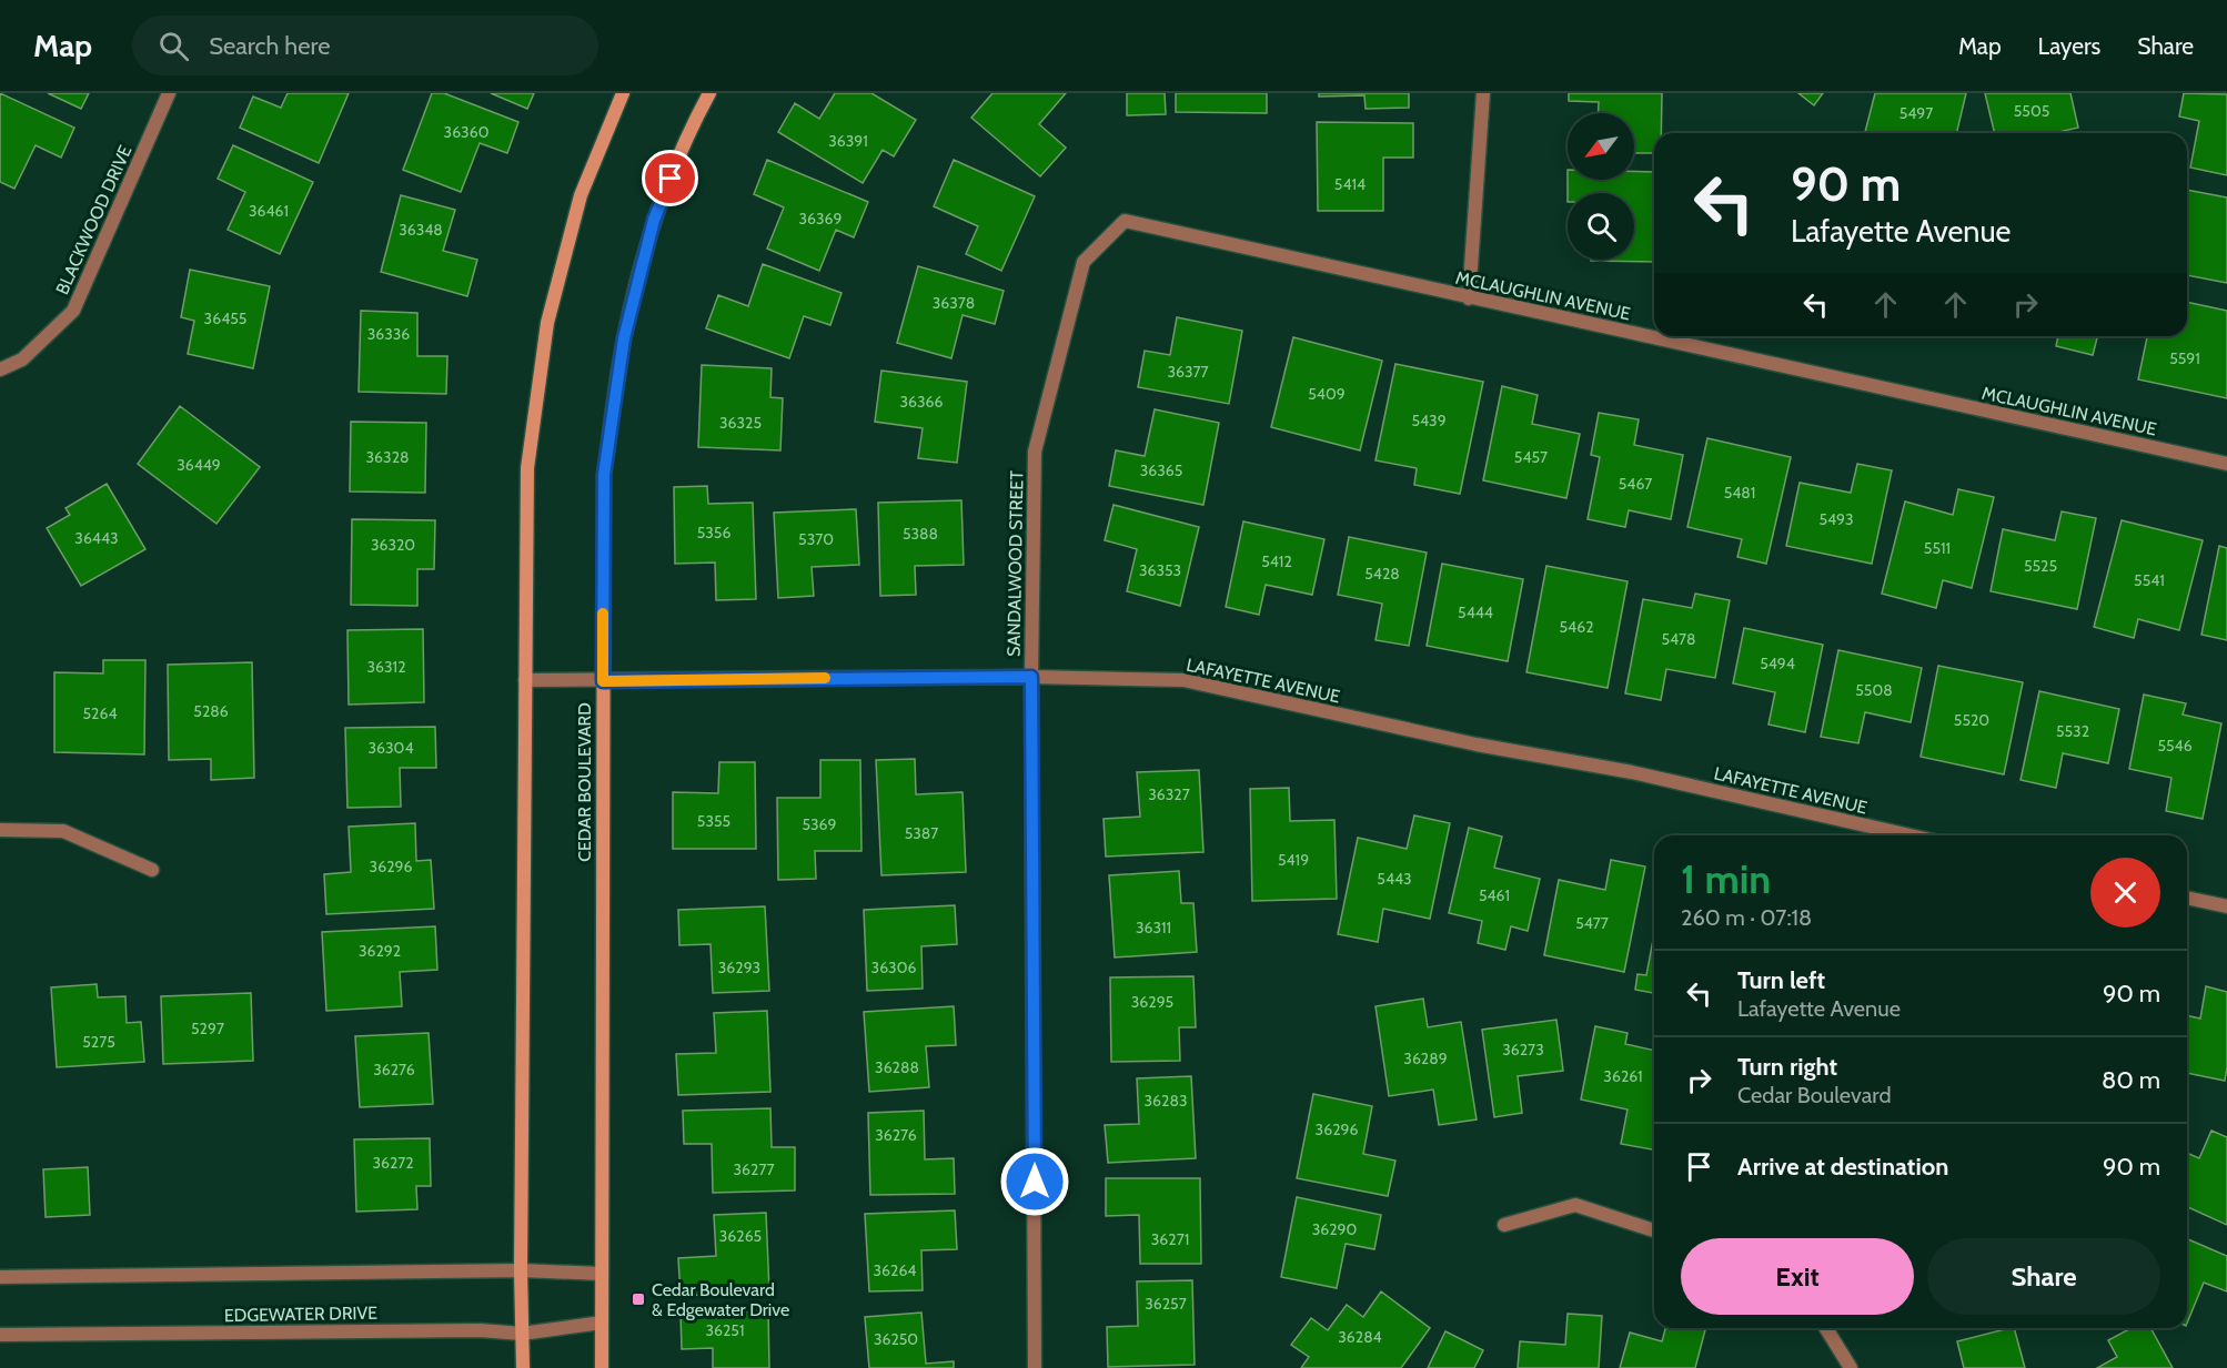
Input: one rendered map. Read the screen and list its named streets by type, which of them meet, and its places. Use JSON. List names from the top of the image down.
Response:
{
  "streets": {
    "main road": ["CEDAR BOULEVARD"],
    "street": [
      "BLACKWOOD DRIVE",
      "MCLAUGHLIN AVENUE",
      "SANDALWOOD STREET",
      "LAFAYETTE AVENUE",
      "EDGEWATER DRIVE"
    ]
  },
  "crossings": [
    ["MCLAUGHLIN AVENUE", "SANDALWOOD STREET"],
    ["SANDALWOOD STREET", "LAFAYETTE AVENUE"],
    ["LAFAYETTE AVENUE", "CEDAR BOULEVARD"],
    ["CEDAR BOULEVARD", "EDGEWATER DRIVE"]
  ],
  "places": {
    "transit": ["Cedar Boulevard & Edgewater Drive"]
  },
  "house_numbers": [
    "5505",
    "5497",
    "36360",
    "36391",
    "5414",
    "36461",
    "36369",
    "36348",
    "36378",
    "36455",
    "36336",
    "5591",
    "36377",
    "5409",
    "36366",
    "5439",
    "36325",
    "36328",
    "5457",
    "36449",
    "36365",
    "5467",
    "5481",
    "5493",
    "5356",
    "5388",
    "36443",
    "5370",
    "36320",
    "5511",
    "5412",
    "5525",
    "36353",
    "5428",
    "5541",
    "5444",
    "5462",
    "5478",
    "5494",
    "36312",
    "5508",
    "5286",
    "5264",
    "5520",
    "5532",
    "5546",
    "36304",
    "36327",
    "5355",
    "5369",
    "5387",
    "5419",
    "36296",
    "5443",
    "5461",
    "5477",
    "36311",
    "36292",
    "36293",
    "36306",
    "36295",
    "5297",
    "5275",
    "36273",
    "36289",
    "36288",
    "36276",
    "36261",
    "36283",
    "36296",
    "36276",
    "36272",
    "36277",
    "36290",
    "36265",
    "36271",
    "36264",
    "36257",
    "36251",
    "36284",
    "36250"
  ],
  "north": "bottom left",
  "page": {
    "header": "Map",
    "search": "Search here",
    "nav": ["Map", "Layers", "Share"],
    "turn": ["90 m", "Lafayette Avenue"],
    "heading": ["1 min", "260 m · 07:18"],
    "list": [
      {
        "name": "Turn left",
        "note": "Lafayette Avenue",
        "value": "90 m"
      },
      {
        "name": "Turn right",
        "note": "Cedar Boulevard",
        "value": "80 m"
      },
      {
        "name": "Arrive at destination",
        "value": "90 m"
      }
    ],
    "buttons": ["Exit", "Share"]
  }
}
